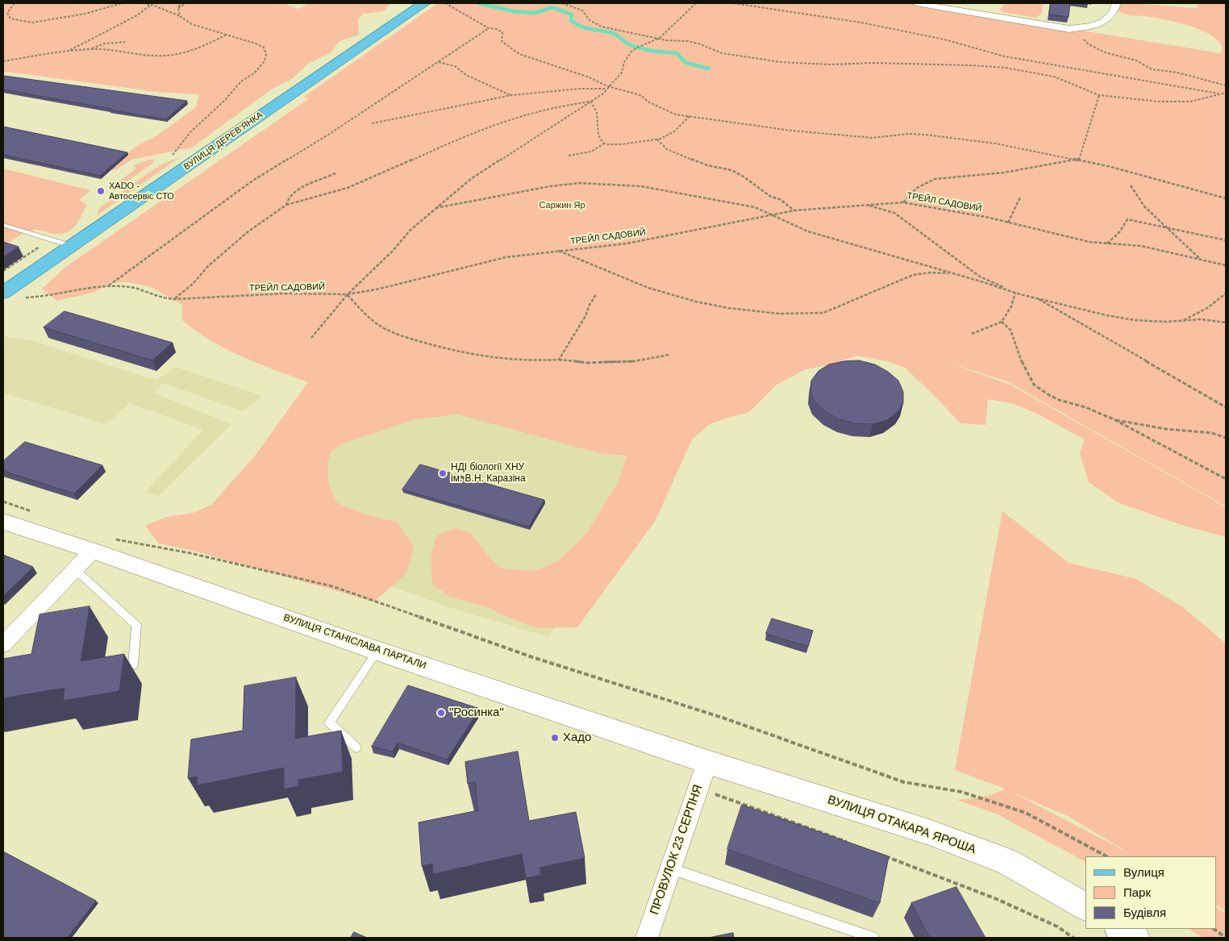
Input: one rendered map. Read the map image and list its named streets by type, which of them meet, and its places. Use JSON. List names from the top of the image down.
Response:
{
  "streets": {
    "main road": ["ВУЛИЦЯ ДЕРЕВ’ЯНКА"],
    "street": ["ВУЛИЦЯ СТАНІСЛАВА ПАРТАЛИ", "ВУЛИЦЯ ОТАКАРА ЯРОША", "ПРОВУЛОК 23 СЕРПНЯ"],
    "path": ["ТРЕЙЛ САДОВИЙ"]
  },
  "crossings": [
    ["ВУЛИЦЯ СТАНІСЛАВА ПАРТАЛИ", "ВУЛИЦЯ ОТАКАРА ЯРОША"],
    ["ВУЛИЦЯ СТАНІСЛАВА ПАРТАЛИ", "ПРОВУЛОК 23 СЕРПНЯ"],
    ["ВУЛИЦЯ ОТАКАРА ЯРОША", "ПРОВУЛОК 23 СЕРПНЯ"]
  ],
  "parks": ["Саржин Яр"],
  "places": [
    "XADO - Автосервіс СТО",
    "НДІ біології ХНУ ім. В.Н. Каразіна",
    "\"Росинка\"",
    "Хадо"
  ],
  "legend": ["Вулиця", "Парк", "Будівля"]
}
